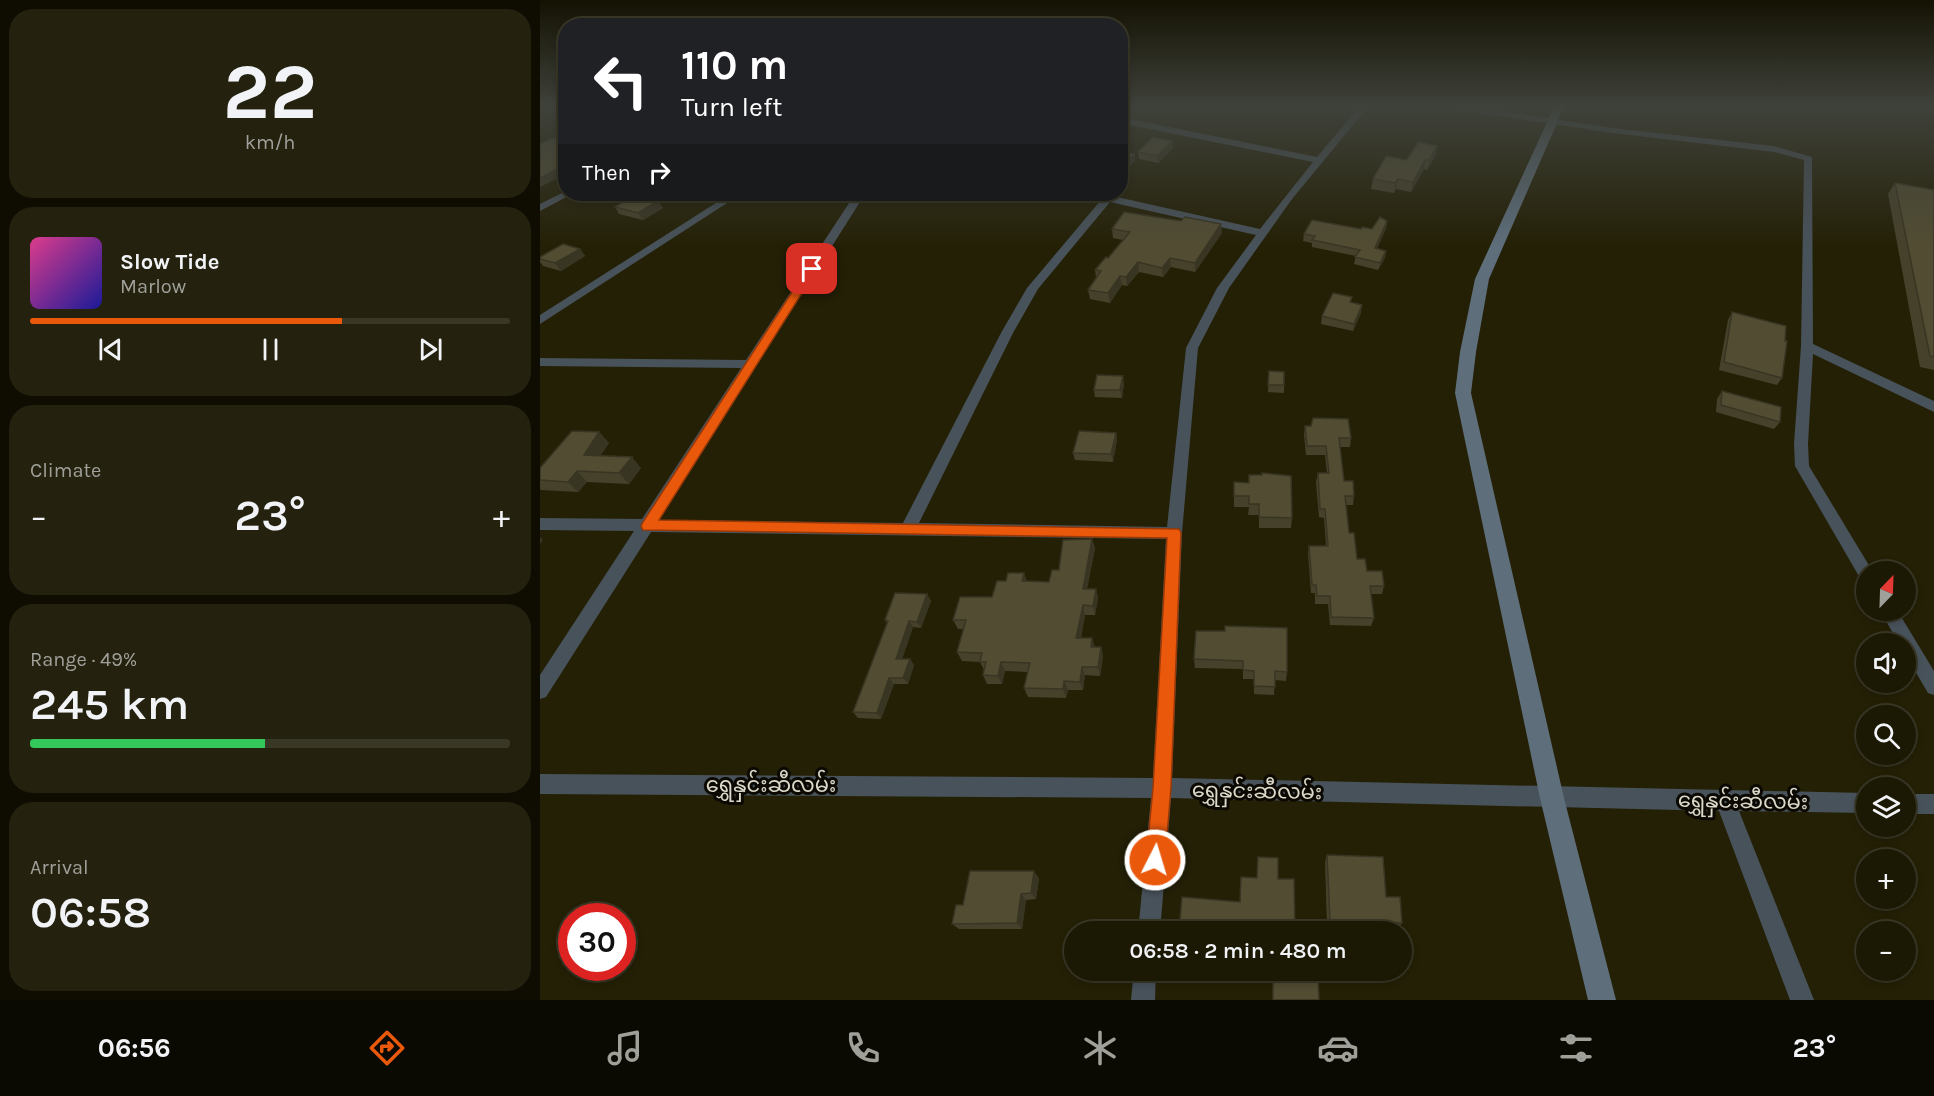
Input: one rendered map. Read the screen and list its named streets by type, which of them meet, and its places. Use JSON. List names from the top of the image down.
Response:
{
  "streets": {
    "street": ["ရွှေနှင်းဆီလမ်း"]
  },
  "north": "top right",
  "page": {
    "tile": [
      ["22", "km/h"],
      "Climate",
      ["Range · 49%", "245 km"],
      ["Arrival", "06:58"]
    ],
    "turn": ["110 m", "Turn left"],
    "then": "Then",
    "song": ["Slow Tide", "Marlow"],
    "heat": ["−", "23°", "+"],
    "map_buttons": ["+", "−"],
    "limit": "30",
    "trip": "06:58 · 2 min · 480 m",
    "tabs": ["06:56", "23°"]
  }
}
